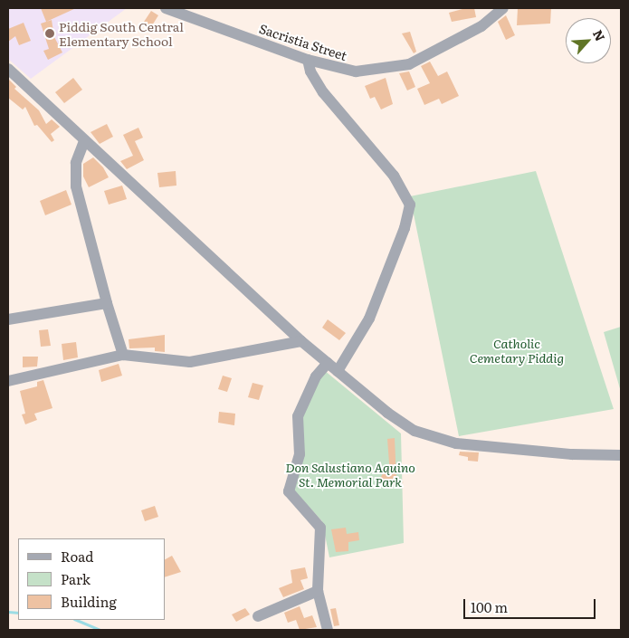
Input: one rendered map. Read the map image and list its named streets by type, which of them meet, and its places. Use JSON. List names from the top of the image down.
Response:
{
  "streets": {
    "street": ["Sacristia Street"]
  },
  "parks": ["Catholic Cemetary Piddig", "Don Salustiano Aquino St. Memorial Park"],
  "places": ["Piddig South Central Elementary School"],
  "legend": ["Road", "Park", "Building"],
  "scale_bar": "100 m",
  "north": "top right"
}
